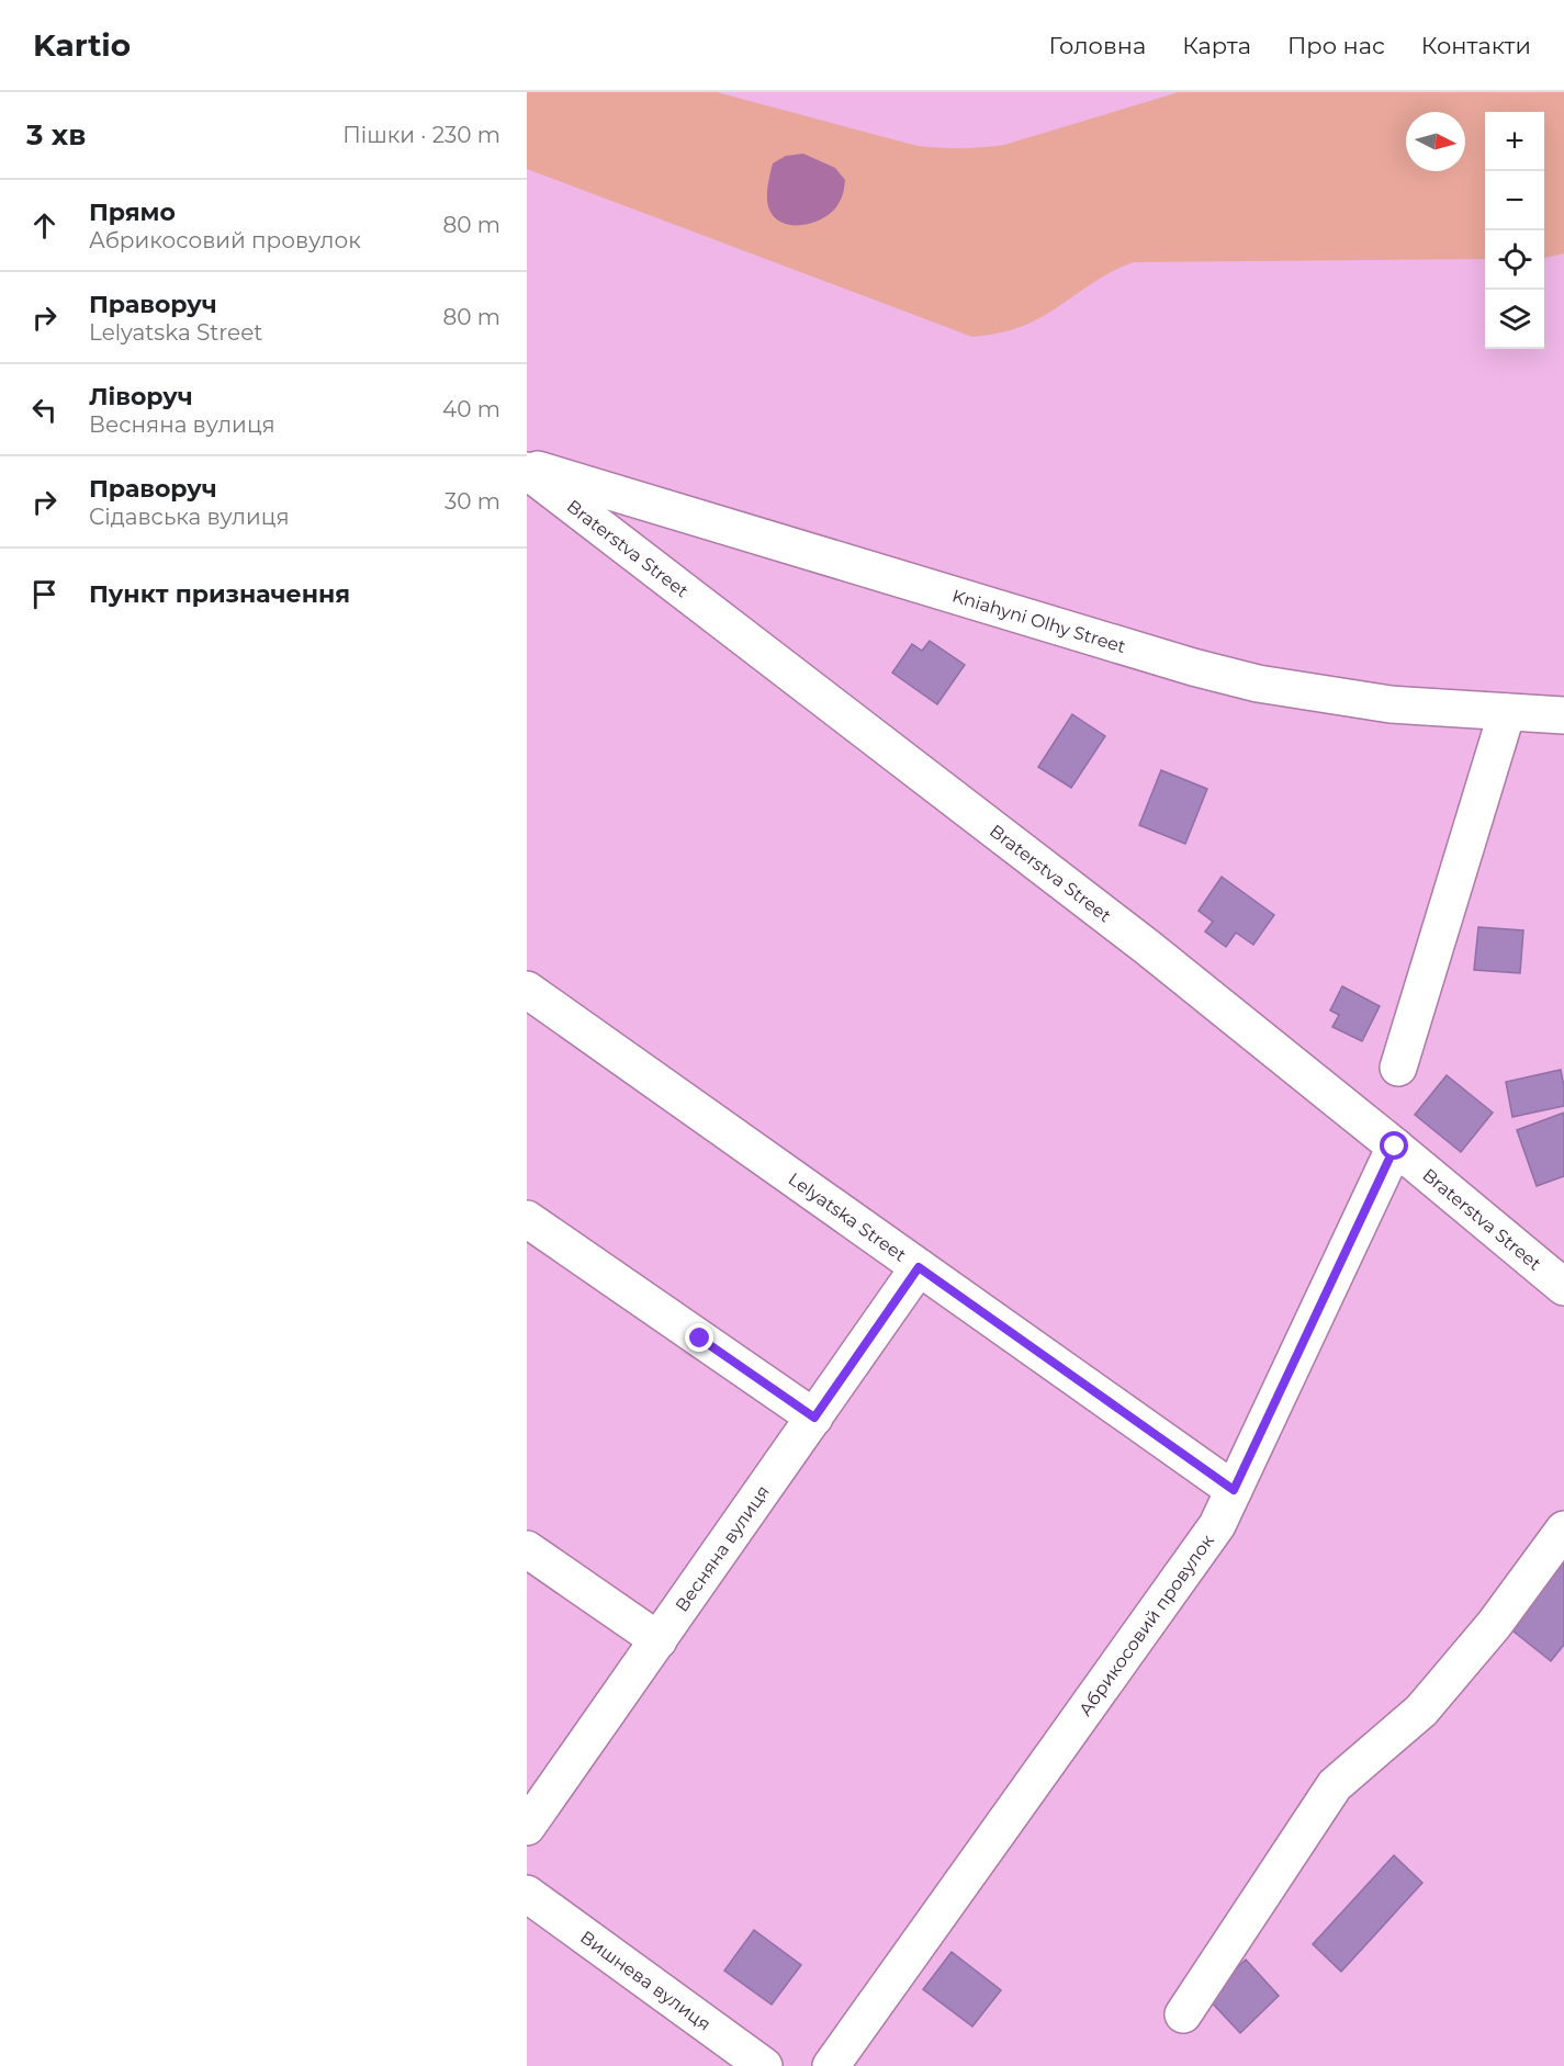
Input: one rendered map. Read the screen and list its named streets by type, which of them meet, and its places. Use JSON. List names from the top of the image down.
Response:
{
  "streets": {
    "street": [
      "Braterstva Street",
      "Kniahyni Olhy Street",
      "Lelyatska Street",
      "Весняна вулиця",
      "Абрикосовий провулок",
      "Вишнева вулиця"
    ]
  },
  "crossings": [
    ["Braterstva Street", "Kniahyni Olhy Street"],
    ["Braterstva Street", "Абрикосовий провулок"],
    ["Lelyatska Street", "Весняна вулиця"],
    ["Lelyatska Street", "Абрикосовий провулок"]
  ],
  "north": "right",
  "page": {
    "header": "Kartio",
    "nav": [
      "Головна",
      "Карта",
      "Про нас",
      "Контакти"
    ],
    "heading": ["3 хв", "Пішки · 230 m"],
    "map_buttons": ["+", "−"],
    "list": [
      ["Прямо", "Абрикосовий провулок", "80 m"],
      ["Праворуч", "Lelyatska Street", "80 m"],
      ["Ліворуч", "Весняна вулиця", "40 m"],
      ["Праворуч", "Сідавська вулиця", "30 m"],
      "Пункт призначення"
    ]
  }
}
